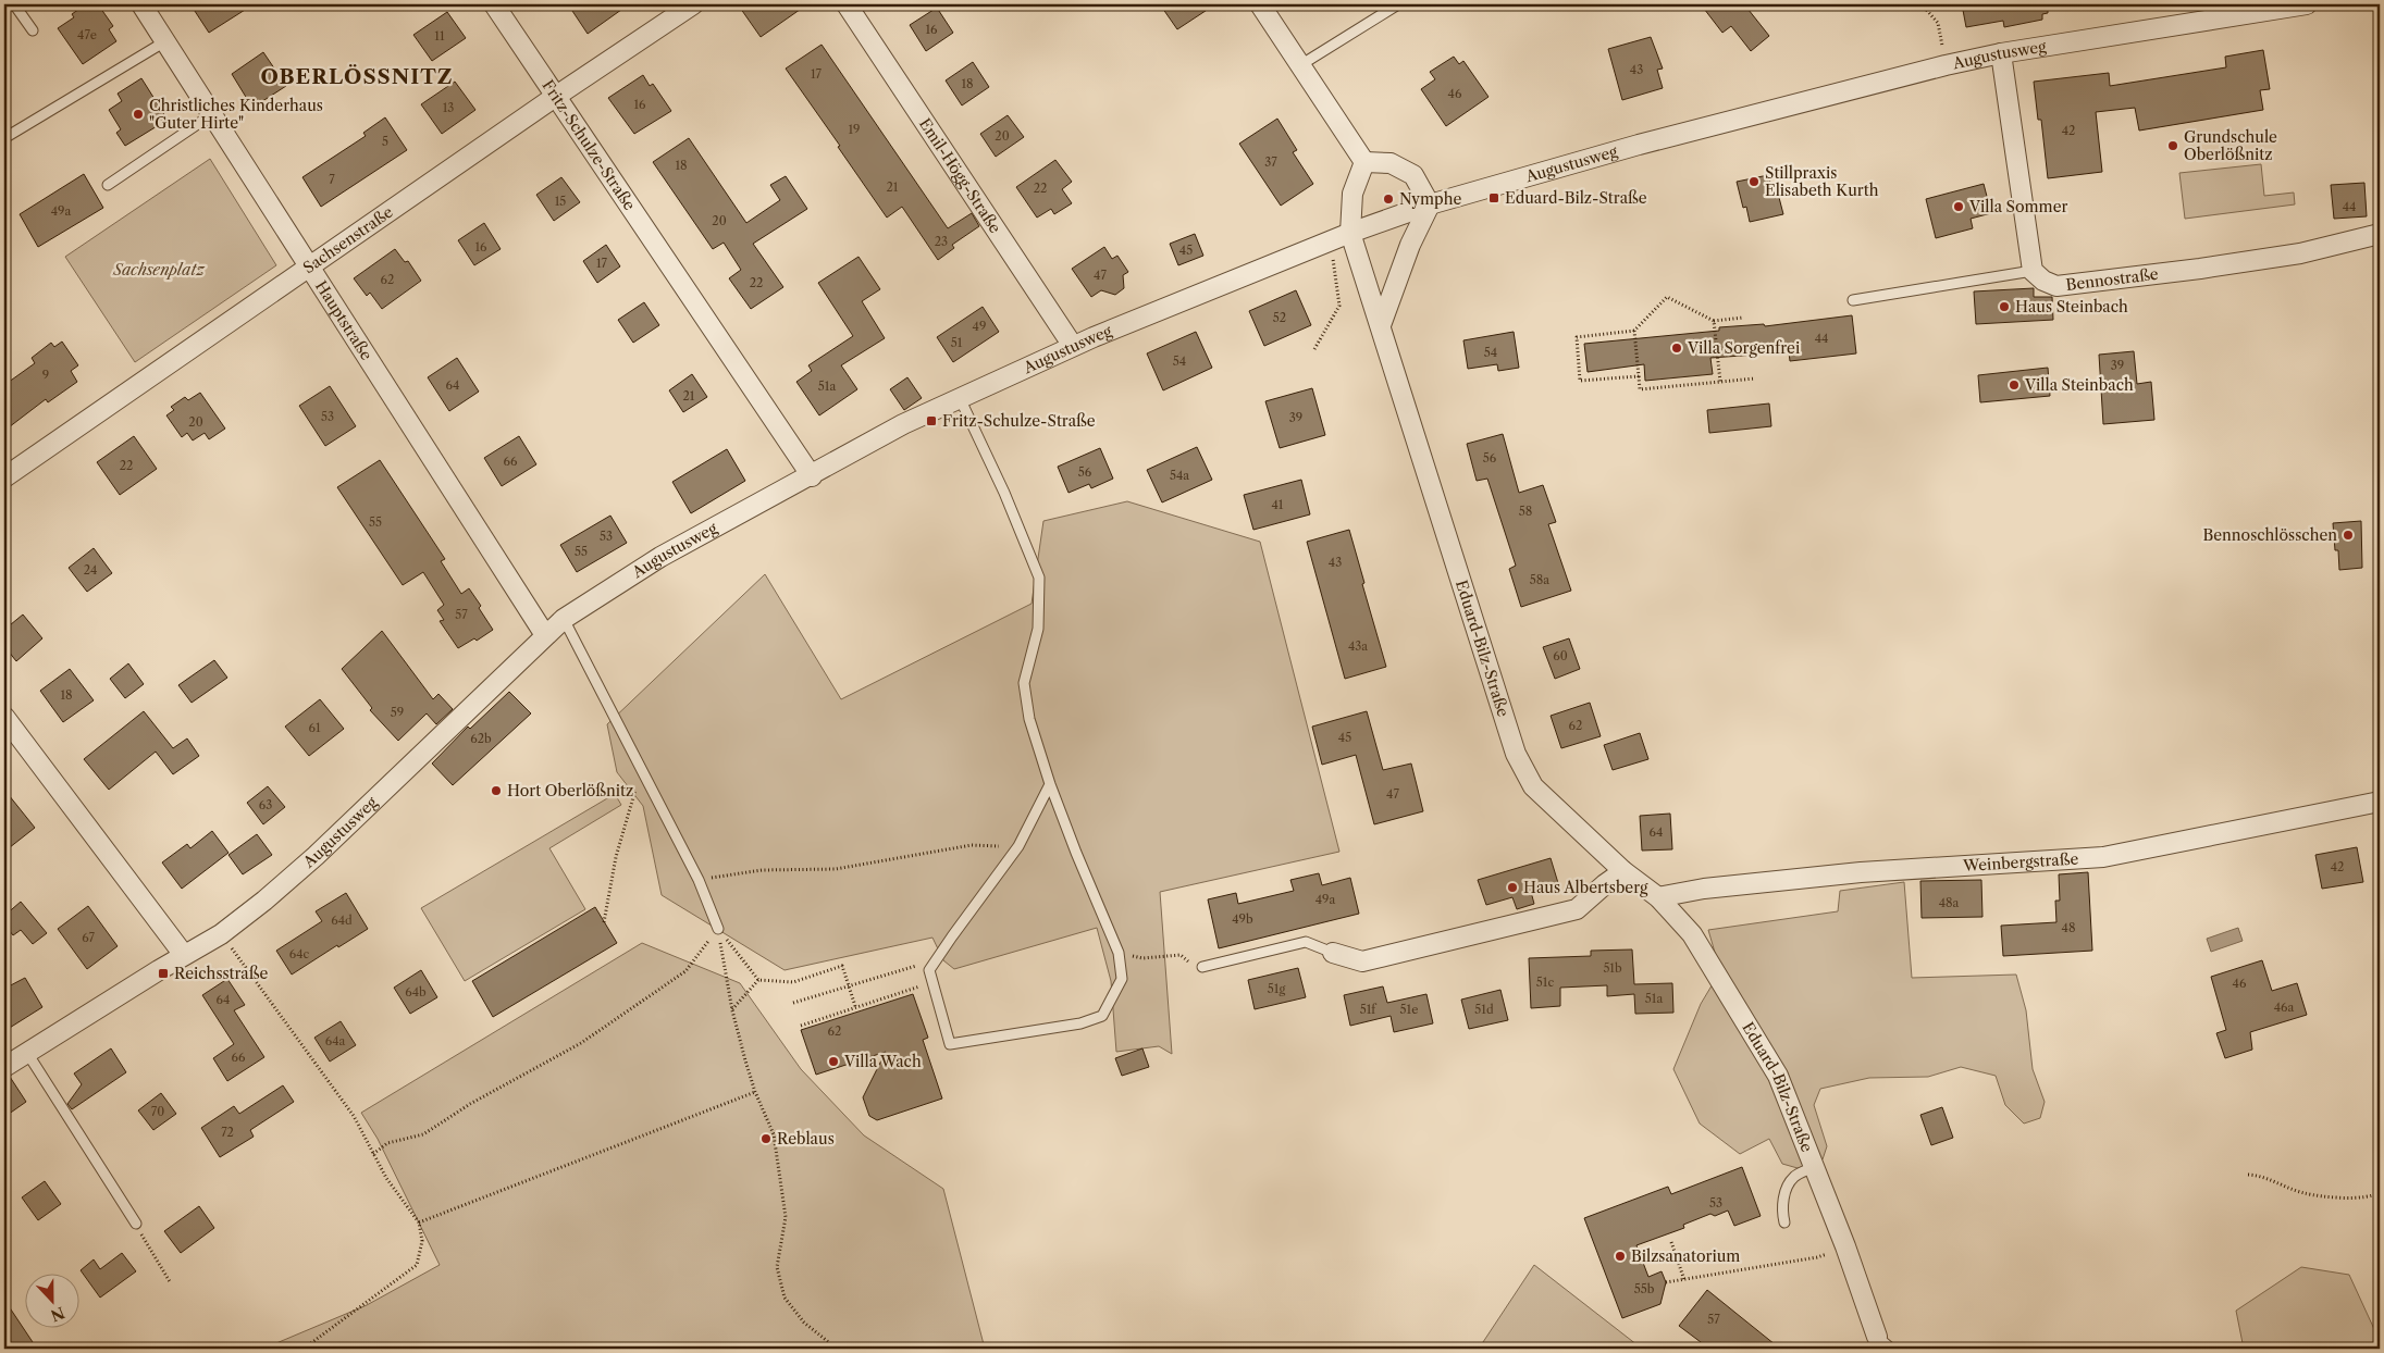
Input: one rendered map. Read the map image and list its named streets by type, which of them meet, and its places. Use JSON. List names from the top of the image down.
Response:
{
  "streets": {
    "street": [
      "Augustusweg",
      "Fritz-Schulze-Straße",
      "Emil-Högg-Straße",
      "Sachsenstraße",
      "Bennostraße",
      "Hauptstraße",
      "Eduard-Bilz-Straße",
      "Weinbergstraße"
    ]
  },
  "crossings": [
    ["Augustusweg", "Fritz-Schulze-Straße"],
    ["Augustusweg", "Emil-Högg-Straße"],
    ["Augustusweg", "Hauptstraße"],
    ["Augustusweg", "Eduard-Bilz-Straße"],
    ["Fritz-Schulze-Straße", "Sachsenstraße"],
    ["Sachsenstraße", "Hauptstraße"],
    ["Eduard-Bilz-Straße", "Weinbergstraße"]
  ],
  "districts": ["OBERLÖSSNITZ"],
  "parks": ["Sachsenplatz"],
  "places": {
    "other": [
      "Christliches Kinderhaus \"Guter Hirte\"",
      "Grundschule Oberlößnitz",
      "Stillpraxis Elisabeth Kurth",
      "Nymphe",
      "Villa Sommer",
      "Haus Steinbach",
      "Villa Sorgenfrei",
      "Villa Steinbach",
      "Bennoschlösschen",
      "Hort Oberlößnitz",
      "Haus Albertsberg",
      "Villa Wach",
      "Reblaus",
      "Bilzsanatorium"
    ],
    "transit": ["Eduard-Bilz-Straße", "Fritz-Schulze-Straße", "Reichsstraße"]
  },
  "house_numbers": [
    "16",
    "47e",
    "11",
    "43",
    "17",
    "18",
    "46",
    "16",
    "13",
    "19",
    "42",
    "20",
    "5",
    "37",
    "18",
    "7",
    "21",
    "22",
    "15",
    "44",
    "49a",
    "20",
    "23",
    "16",
    "45",
    "17",
    "47",
    "62",
    "22",
    "52",
    "49",
    "44",
    "51",
    "54",
    "54",
    "39",
    "9",
    "64",
    "51a",
    "21",
    "53",
    "39",
    "20",
    "56",
    "66",
    "22",
    "56",
    "54a",
    "41",
    "58",
    "55",
    "53",
    "55",
    "43",
    "24",
    "58a",
    "57",
    "43a",
    "60",
    "18",
    "59",
    "62",
    "61",
    "45",
    "62b",
    "47",
    "63",
    "64",
    "42",
    "49a",
    "48a",
    "49b",
    "64d",
    "48",
    "67",
    "64c",
    "51b",
    "51c",
    "46",
    "51g",
    "64b",
    "51a",
    "64",
    "46a",
    "51f",
    "51e",
    "51d",
    "62",
    "64a",
    "66",
    "70",
    "72",
    "53",
    "55b",
    "57"
  ],
  "north": "bottom"
}
